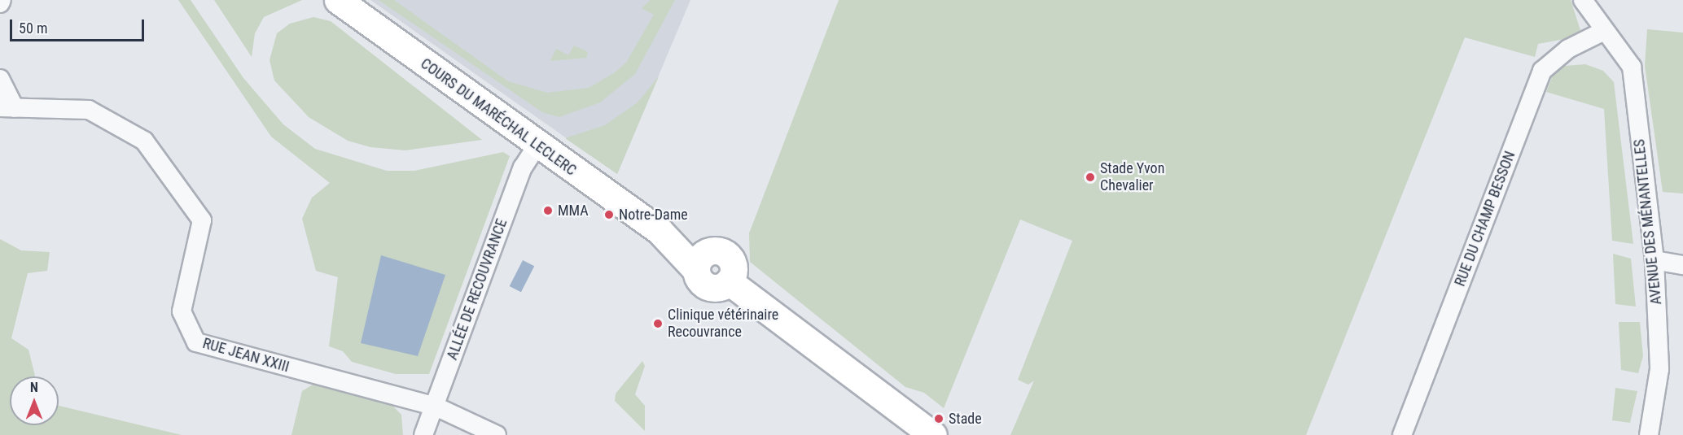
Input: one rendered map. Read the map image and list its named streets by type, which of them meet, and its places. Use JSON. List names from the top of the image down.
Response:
{
  "streets": {
    "main road": ["COURS DU MARÉCHAL LECLERC"],
    "street": [
      "RUE DU CHAMP BESSON",
      "AVENUE DES MÉNANTELLES",
      "ALLÉE DE RECOUVRANCE",
      "RUE JEAN XXIII"
    ]
  },
  "crossings": [
    ["COURS DU MARÉCHAL LECLERC", "ALLÉE DE RECOUVRANCE"],
    ["RUE DU CHAMP BESSON", "AVENUE DES MÉNANTELLES"],
    ["ALLÉE DE RECOUVRANCE", "RUE JEAN XXIII"]
  ],
  "places": [
    "Stade Yvon Chevalier",
    "MMA",
    "Notre-Dame",
    "Clinique vétérinaire Recouvrance",
    "Stade"
  ],
  "scale_bar": "50 m",
  "north": "top"
}
